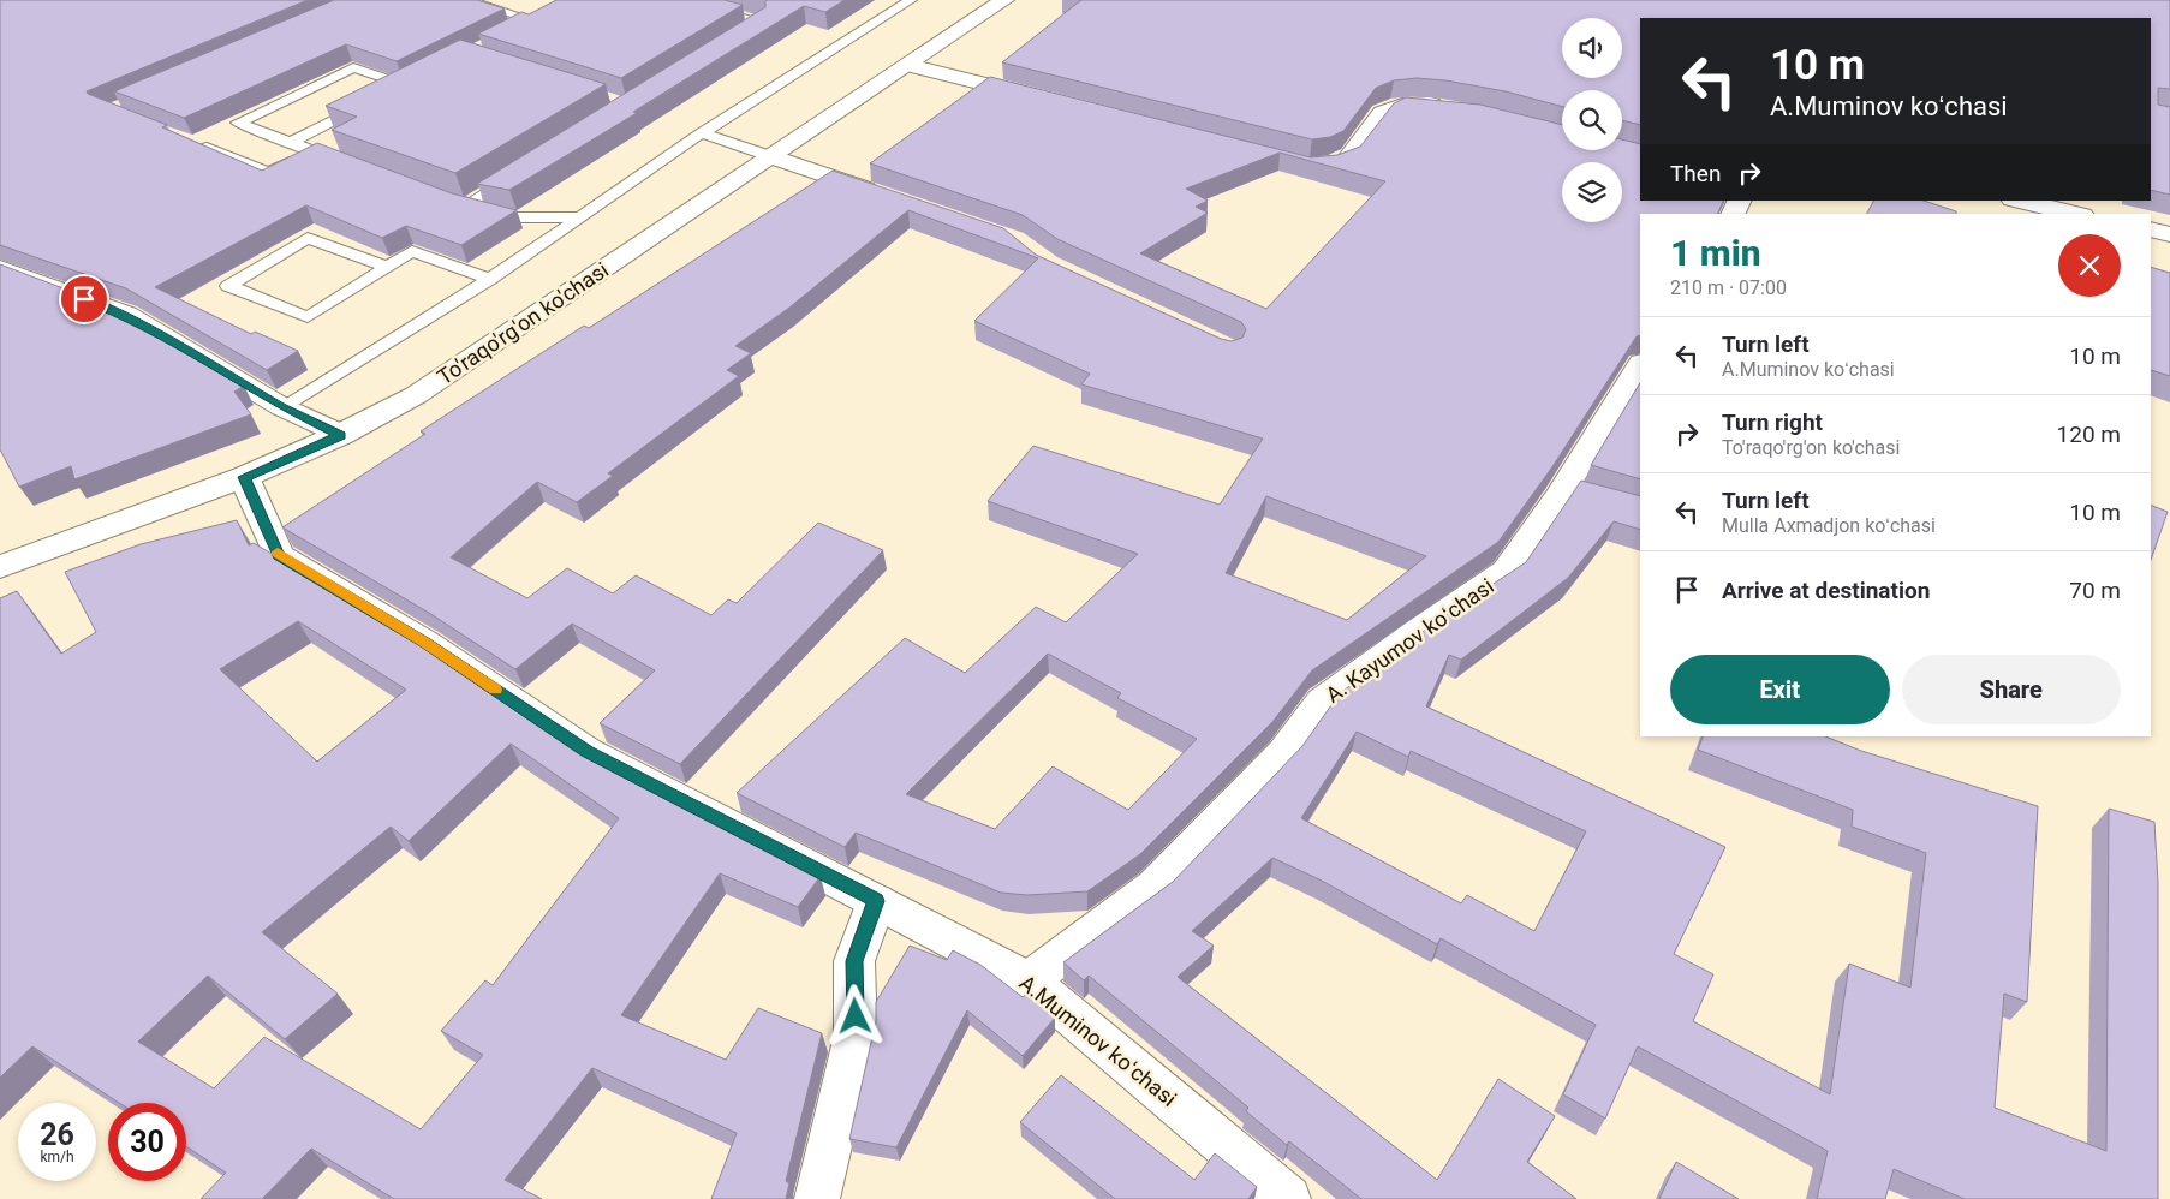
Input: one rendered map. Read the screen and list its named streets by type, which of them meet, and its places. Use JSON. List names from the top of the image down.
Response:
{
  "streets": {
    "street": ["To'raqo'rg'on ko'chasi", "A. Kayumov koʻchasi", "A.Muminov koʻchasi"]
  },
  "crossings": [
    ["To'raqo'rg'on ko'chasi", "A.Muminov koʻchasi"],
    ["A. Kayumov koʻchasi", "A.Muminov koʻchasi"]
  ],
  "page": {
    "turn": ["10 m", "A.Muminov koʻchasi"],
    "then": "Then",
    "heading": ["1 min", "210 m · 07:00"],
    "list": [
      {
        "name": "Turn left",
        "note": "A.Muminov koʻchasi",
        "value": "10 m"
      },
      {
        "name": "Turn right",
        "note": "To'raqo'rg'on ko'chasi",
        "value": "120 m"
      },
      {
        "name": "Turn left",
        "note": "Mulla Axmadjon koʻchasi",
        "value": "10 m"
      },
      {
        "name": "Arrive at destination",
        "value": "70 m"
      }
    ],
    "buttons": ["Exit", "Share"],
    "speed": "26 km/h",
    "limit": "30"
  }
}
